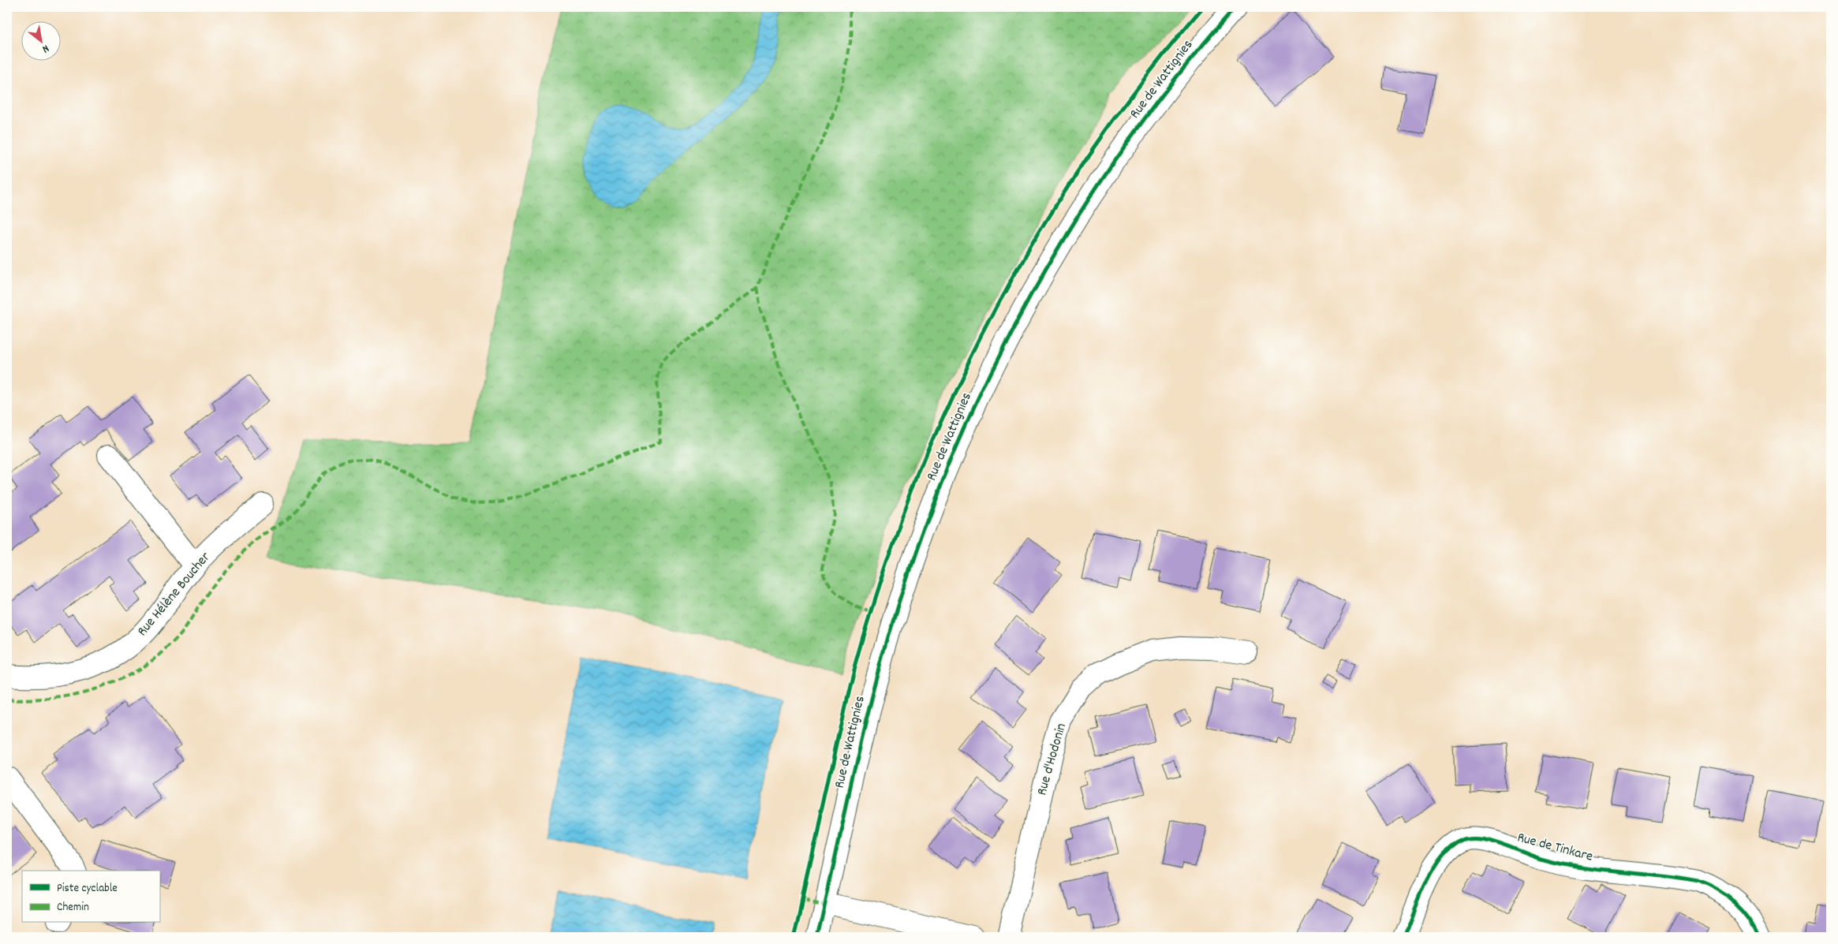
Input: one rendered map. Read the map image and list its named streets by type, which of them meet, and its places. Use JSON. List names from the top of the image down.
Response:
{
  "streets": {
    "street": [
      "Rue de Wattignies",
      "Rue Hélène Boucher",
      "Rue d'Hodonin",
      "Rue de Tinkare"
    ]
  },
  "legend": ["Piste cyclable", "Chemin"],
  "north": "bottom right"
}
